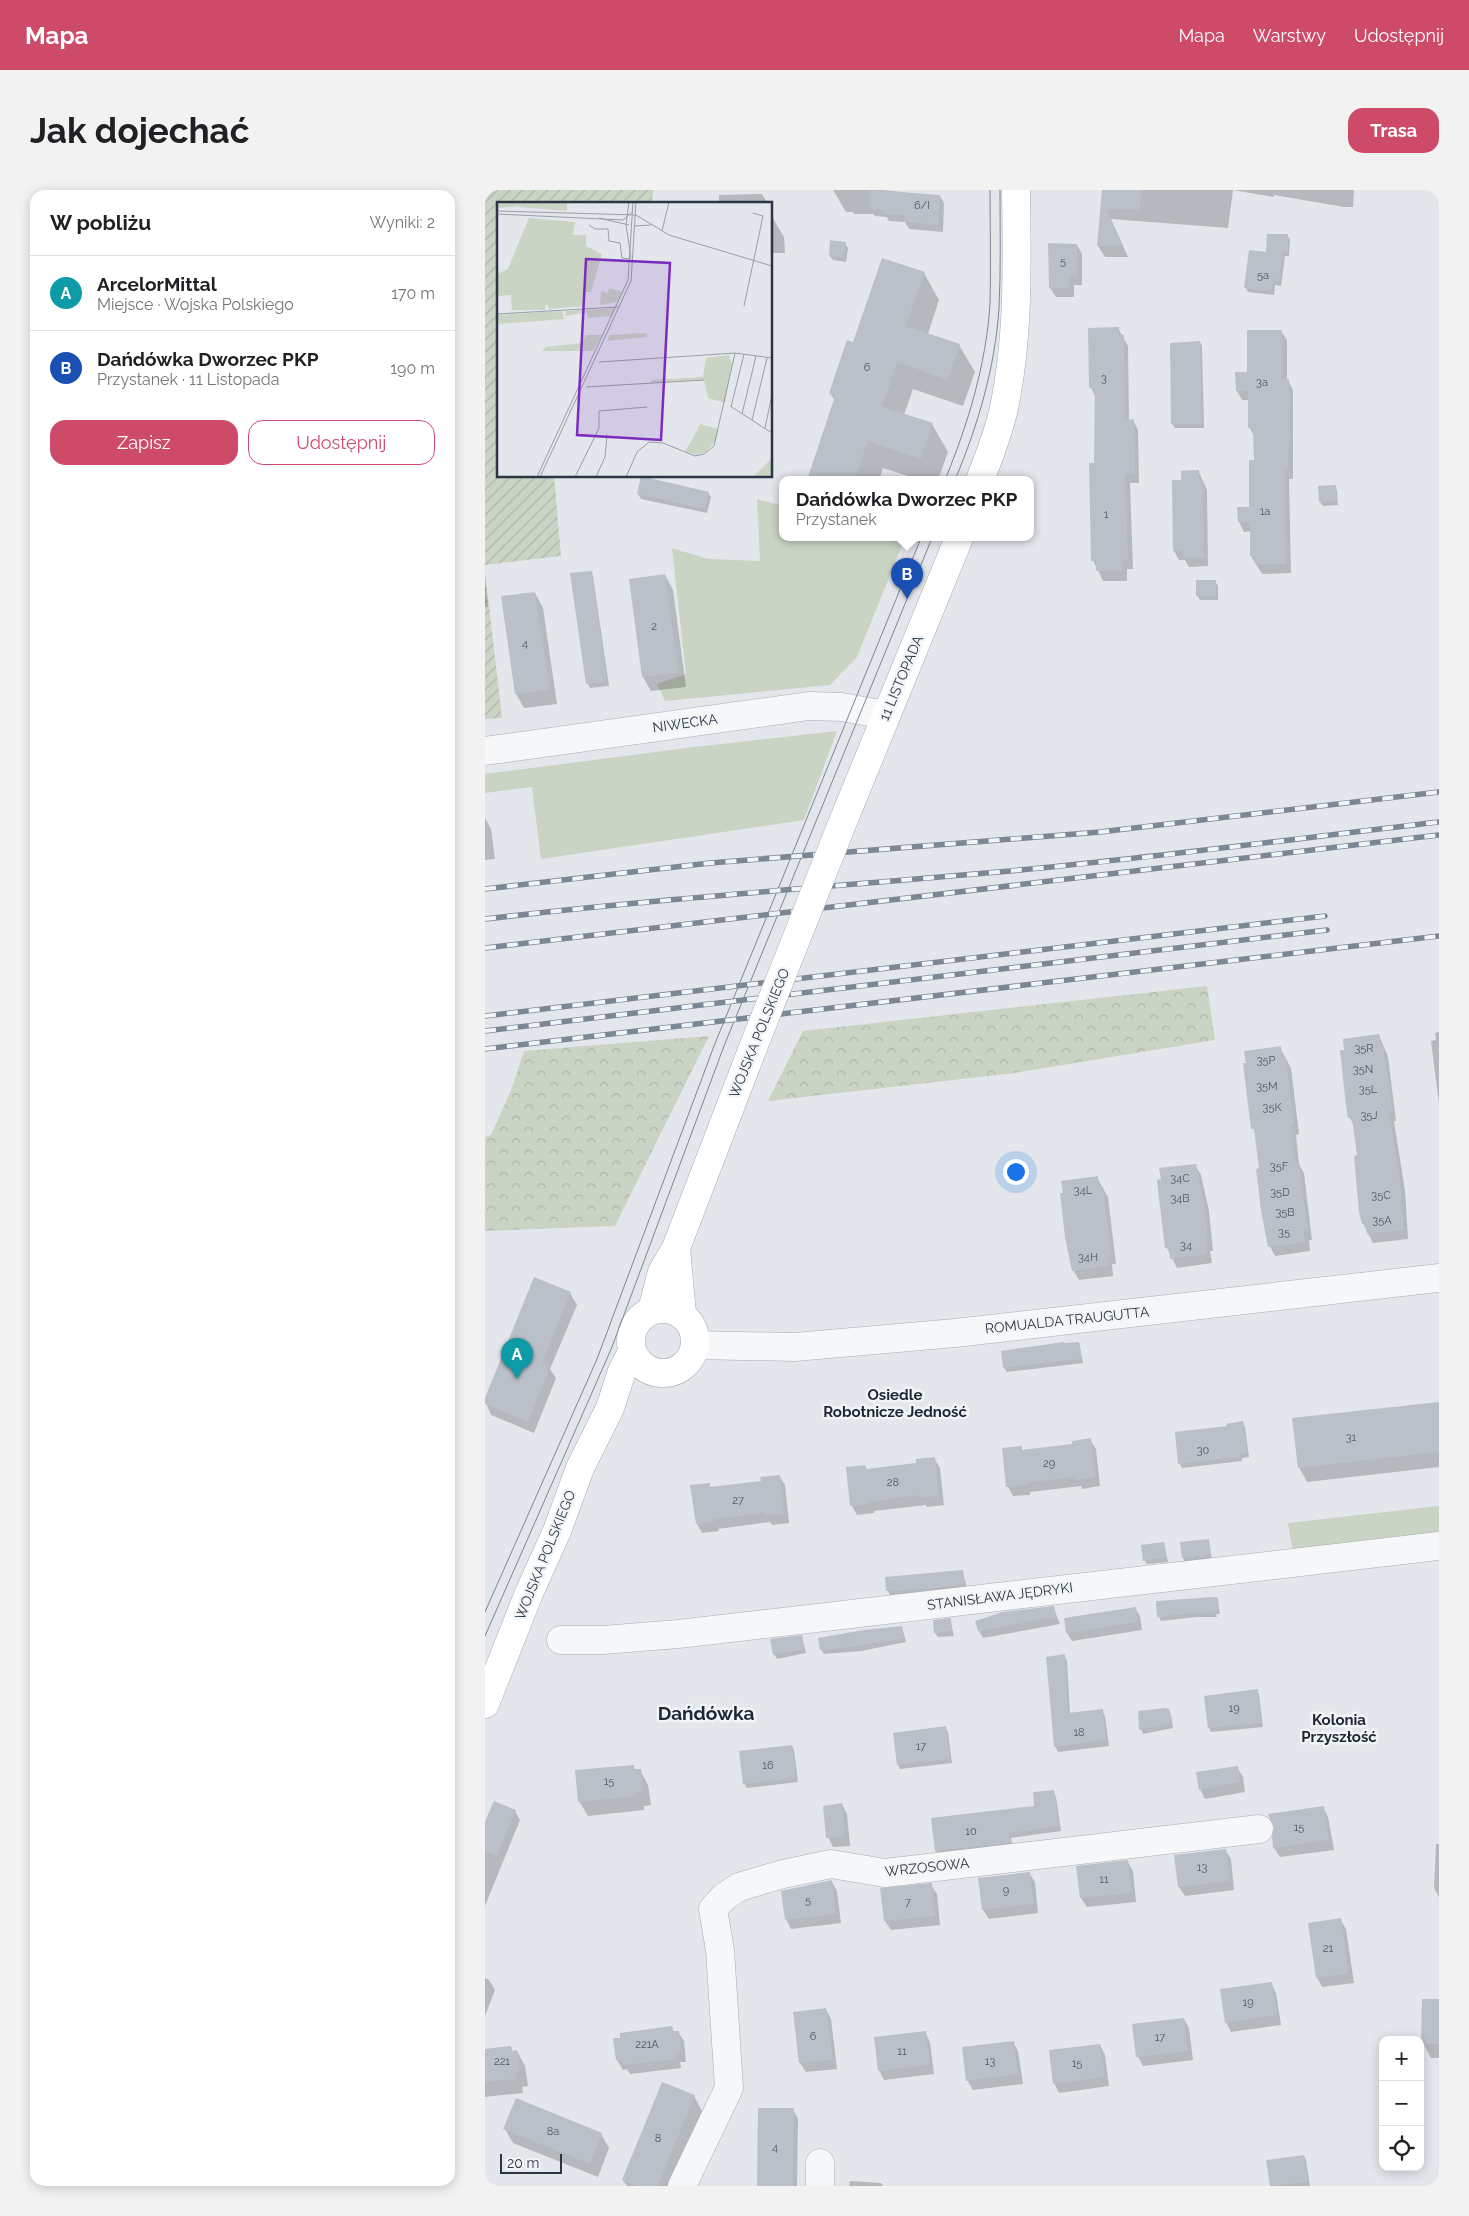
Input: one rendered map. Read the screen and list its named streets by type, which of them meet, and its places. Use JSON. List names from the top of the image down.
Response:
{
  "streets": {
    "main road": ["11 LISTOPADA", "WOJSKA POLSKIEGO"],
    "street": [
      "NIWECKA",
      "ROMUALDA TRAUGUTTA",
      "STANISŁAWA JĘDRYKI",
      "WRZOSOWA"
    ]
  },
  "crossings": [
    ["11 LISTOPADA", "NIWECKA"],
    ["11 LISTOPADA", "WOJSKA POLSKIEGO"],
    ["WOJSKA POLSKIEGO", "ROMUALDA TRAUGUTTA"]
  ],
  "districts": ["Osiedle Robotnicze Jedność", "Dańdówka", "Kolonia Przyszłość"],
  "house_numbers": [
    "6/I",
    "5",
    "5a",
    "6",
    "3",
    "3a",
    "1a",
    "1",
    "2",
    "4",
    "35R",
    "35P",
    "35N",
    "35M",
    "35L",
    "35K",
    "35J",
    "35F",
    "34C",
    "34L",
    "35D",
    "35C",
    "34B",
    "35B",
    "35A",
    "35",
    "34",
    "34H",
    "31",
    "30",
    "29",
    "28",
    "27",
    "19",
    "18",
    "17",
    "16",
    "15",
    "15",
    "10",
    "13",
    "11",
    "9",
    "5",
    "7",
    "21",
    "19",
    "6",
    "17",
    "221A",
    "11",
    "221",
    "13",
    "15",
    "8a",
    "8",
    "4"
  ],
  "scale_bar": "20 m",
  "page": {
    "header": "Mapa",
    "nav": ["Mapa", "Warstwy", "Udostępnij"],
    "buttons": [
      "Trasa",
      ["Zapisz", "Udostępnij"]
    ],
    "title": "Jak dojechać",
    "heading": ["W pobliżu", "Wyniki: 2"],
    "list": [
      {
        "mark": "A",
        "name": "ArcelorMittal",
        "note": "Miejsce · Wojska Polskiego",
        "value": "170 m"
      },
      {
        "mark": "B",
        "name": "Dańdówka Dworzec PKP",
        "note": "Przystanek · 11 Listopada",
        "value": "190 m"
      }
    ],
    "popup": ["Dańdówka Dworzec PKP", "Przystanek"],
    "pins": ["B", "A"],
    "map_buttons": ["+", "−"],
    "scale": "20 m"
  }
}
